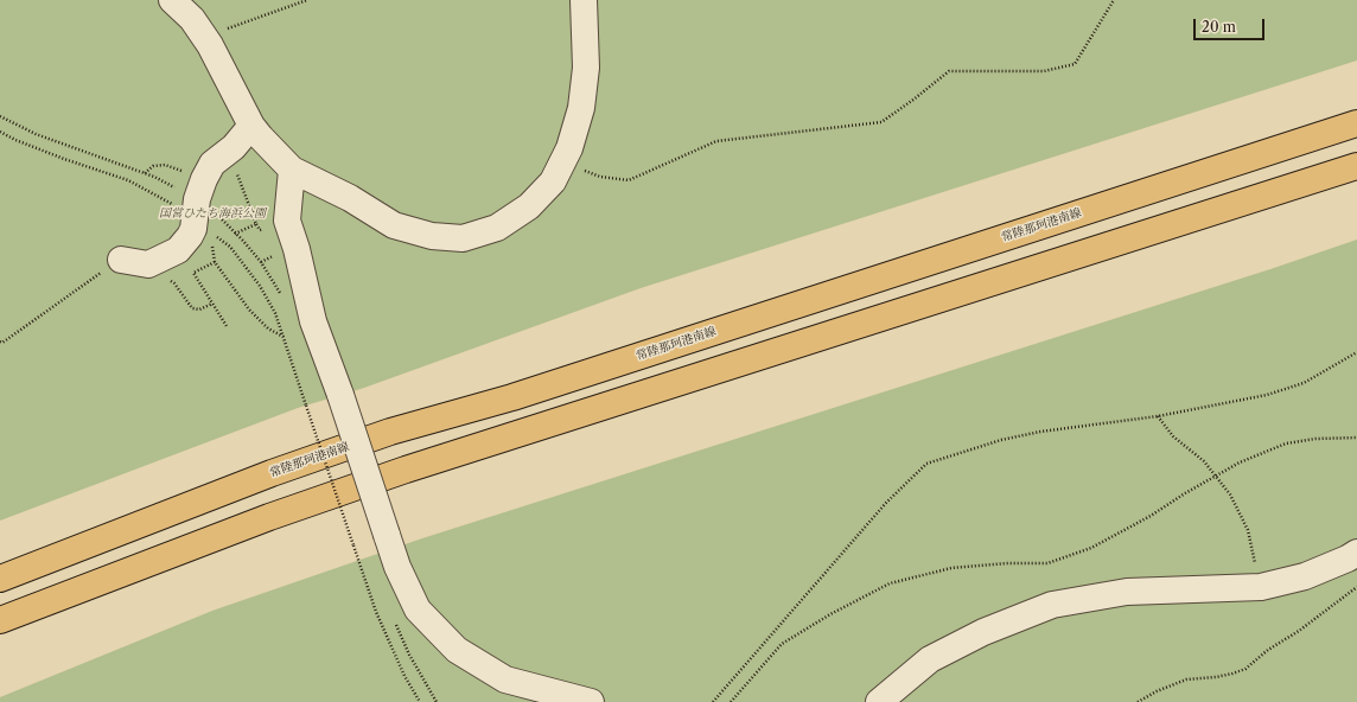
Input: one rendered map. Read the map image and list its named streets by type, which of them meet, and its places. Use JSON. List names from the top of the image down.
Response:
{
  "streets": {
    "highway": ["常陸那珂港南線"]
  },
  "parks": ["国営ひたち海浜公園"],
  "scale_bar": "20 m"
}
